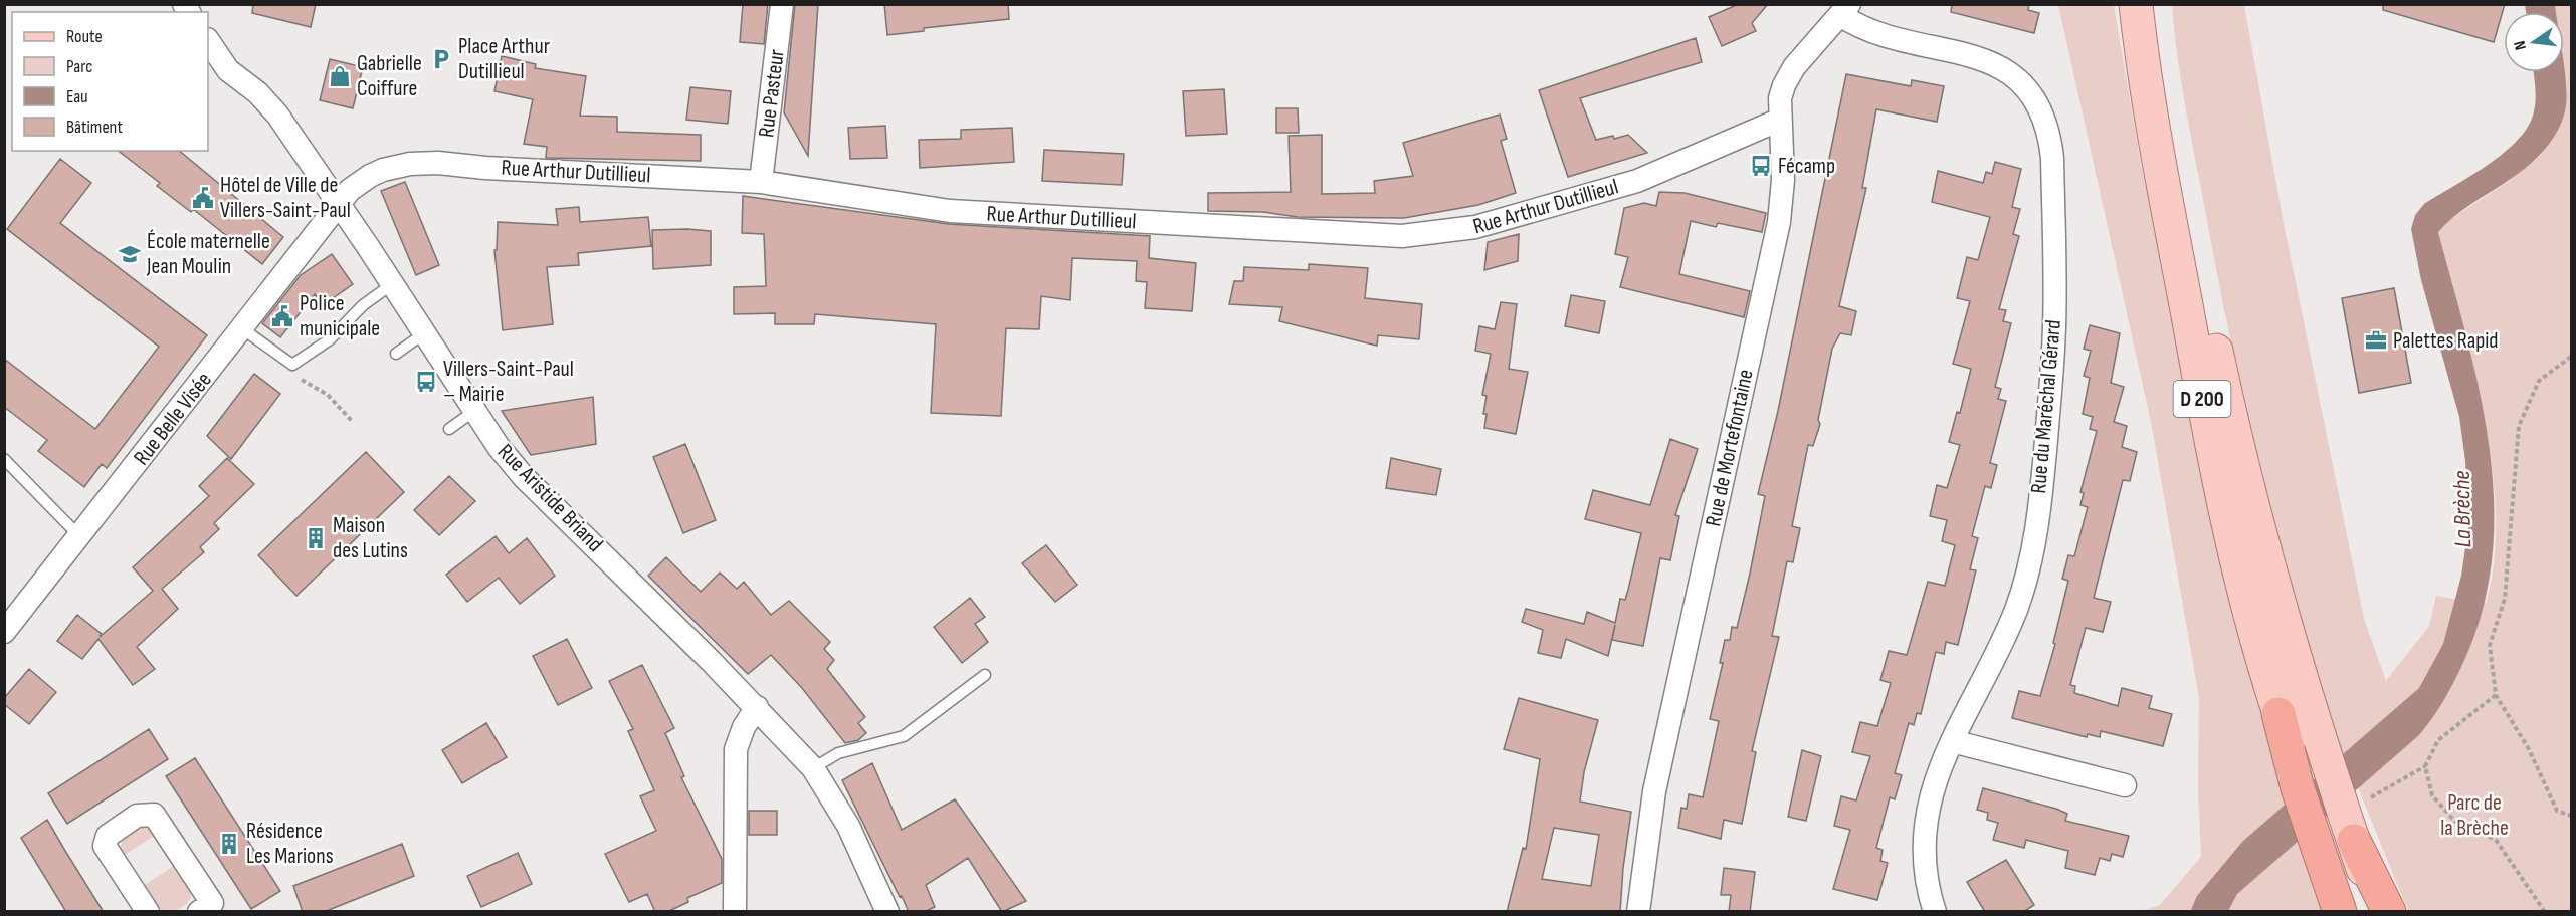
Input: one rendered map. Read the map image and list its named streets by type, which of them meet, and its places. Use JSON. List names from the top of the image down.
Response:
{
  "streets": {
    "highway": ["D 200"],
    "street": [
      "Rue Pasteur",
      "Rue Arthur Dutillieul",
      "Rue du Maréchal Gérard",
      "Rue Belle Visée",
      "Rue de Mortefontaine",
      "Rue Aristide Briand"
    ]
  },
  "crossings": [
    ["Rue Pasteur", "Rue Arthur Dutillieul"],
    ["Rue Arthur Dutillieul", "Rue Belle Visée"],
    ["Rue Arthur Dutillieul", "Rue de Mortefontaine"],
    ["Rue Arthur Dutillieul", "Rue Aristide Briand"],
    ["Rue du Maréchal Gérard", "Rue de Mortefontaine"],
    ["Rue Belle Visée", "Rue Aristide Briand"]
  ],
  "water": ["La Brèche"],
  "parks": ["Parc de la Brèche"],
  "places": {
    "parking": ["Place Arthur Dutillieul"],
    "shop": ["Gabrielle Coiffure"],
    "bus stop": ["Fécamp", "Villers-Saint-Paul – Mairie"],
    "public building": ["Hôtel de Ville de Villers-Saint-Paul", "Police municipale"],
    "school or university": ["École maternelle Jean Moulin"],
    "office": ["Palettes Rapid"],
    "building": ["Maison des Lutins", "Résidence Les Marions"]
  },
  "legend": [
    "Route",
    "Parc",
    "Eau",
    "Bâtiment"
  ],
  "north": "left"
}
